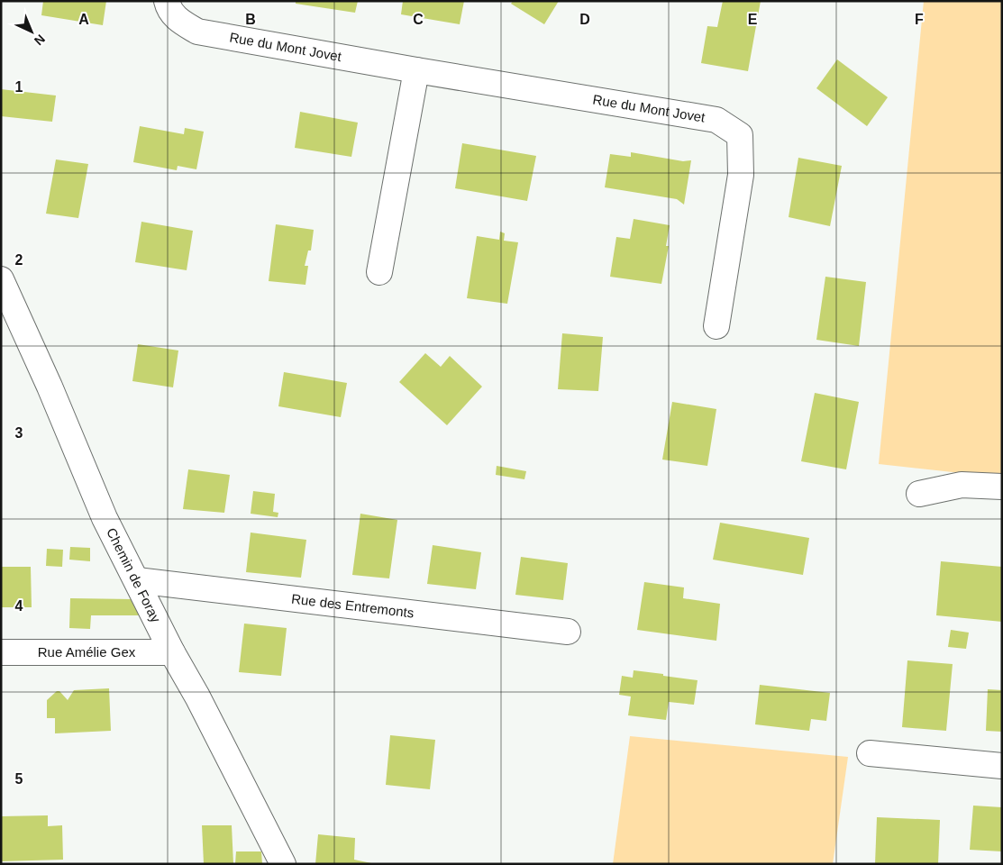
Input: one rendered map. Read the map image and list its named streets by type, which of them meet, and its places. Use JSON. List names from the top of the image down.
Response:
{
  "streets": {
    "street": [
      "Rue du Mont Jovet",
      "Chemin de Foray",
      "Rue des Entremonts",
      "Rue Amélie Gex"
    ]
  },
  "crossings": [
    ["Chemin de Foray", "Rue des Entremonts"],
    ["Chemin de Foray", "Rue Amélie Gex"]
  ],
  "north": "bottom right",
  "grid": {
    "columns": [
      "A",
      "B",
      "C",
      "D",
      "E",
      "F"
    ],
    "rows": [
      "1",
      "2",
      "3",
      "4",
      "5"
    ]
  }
}
